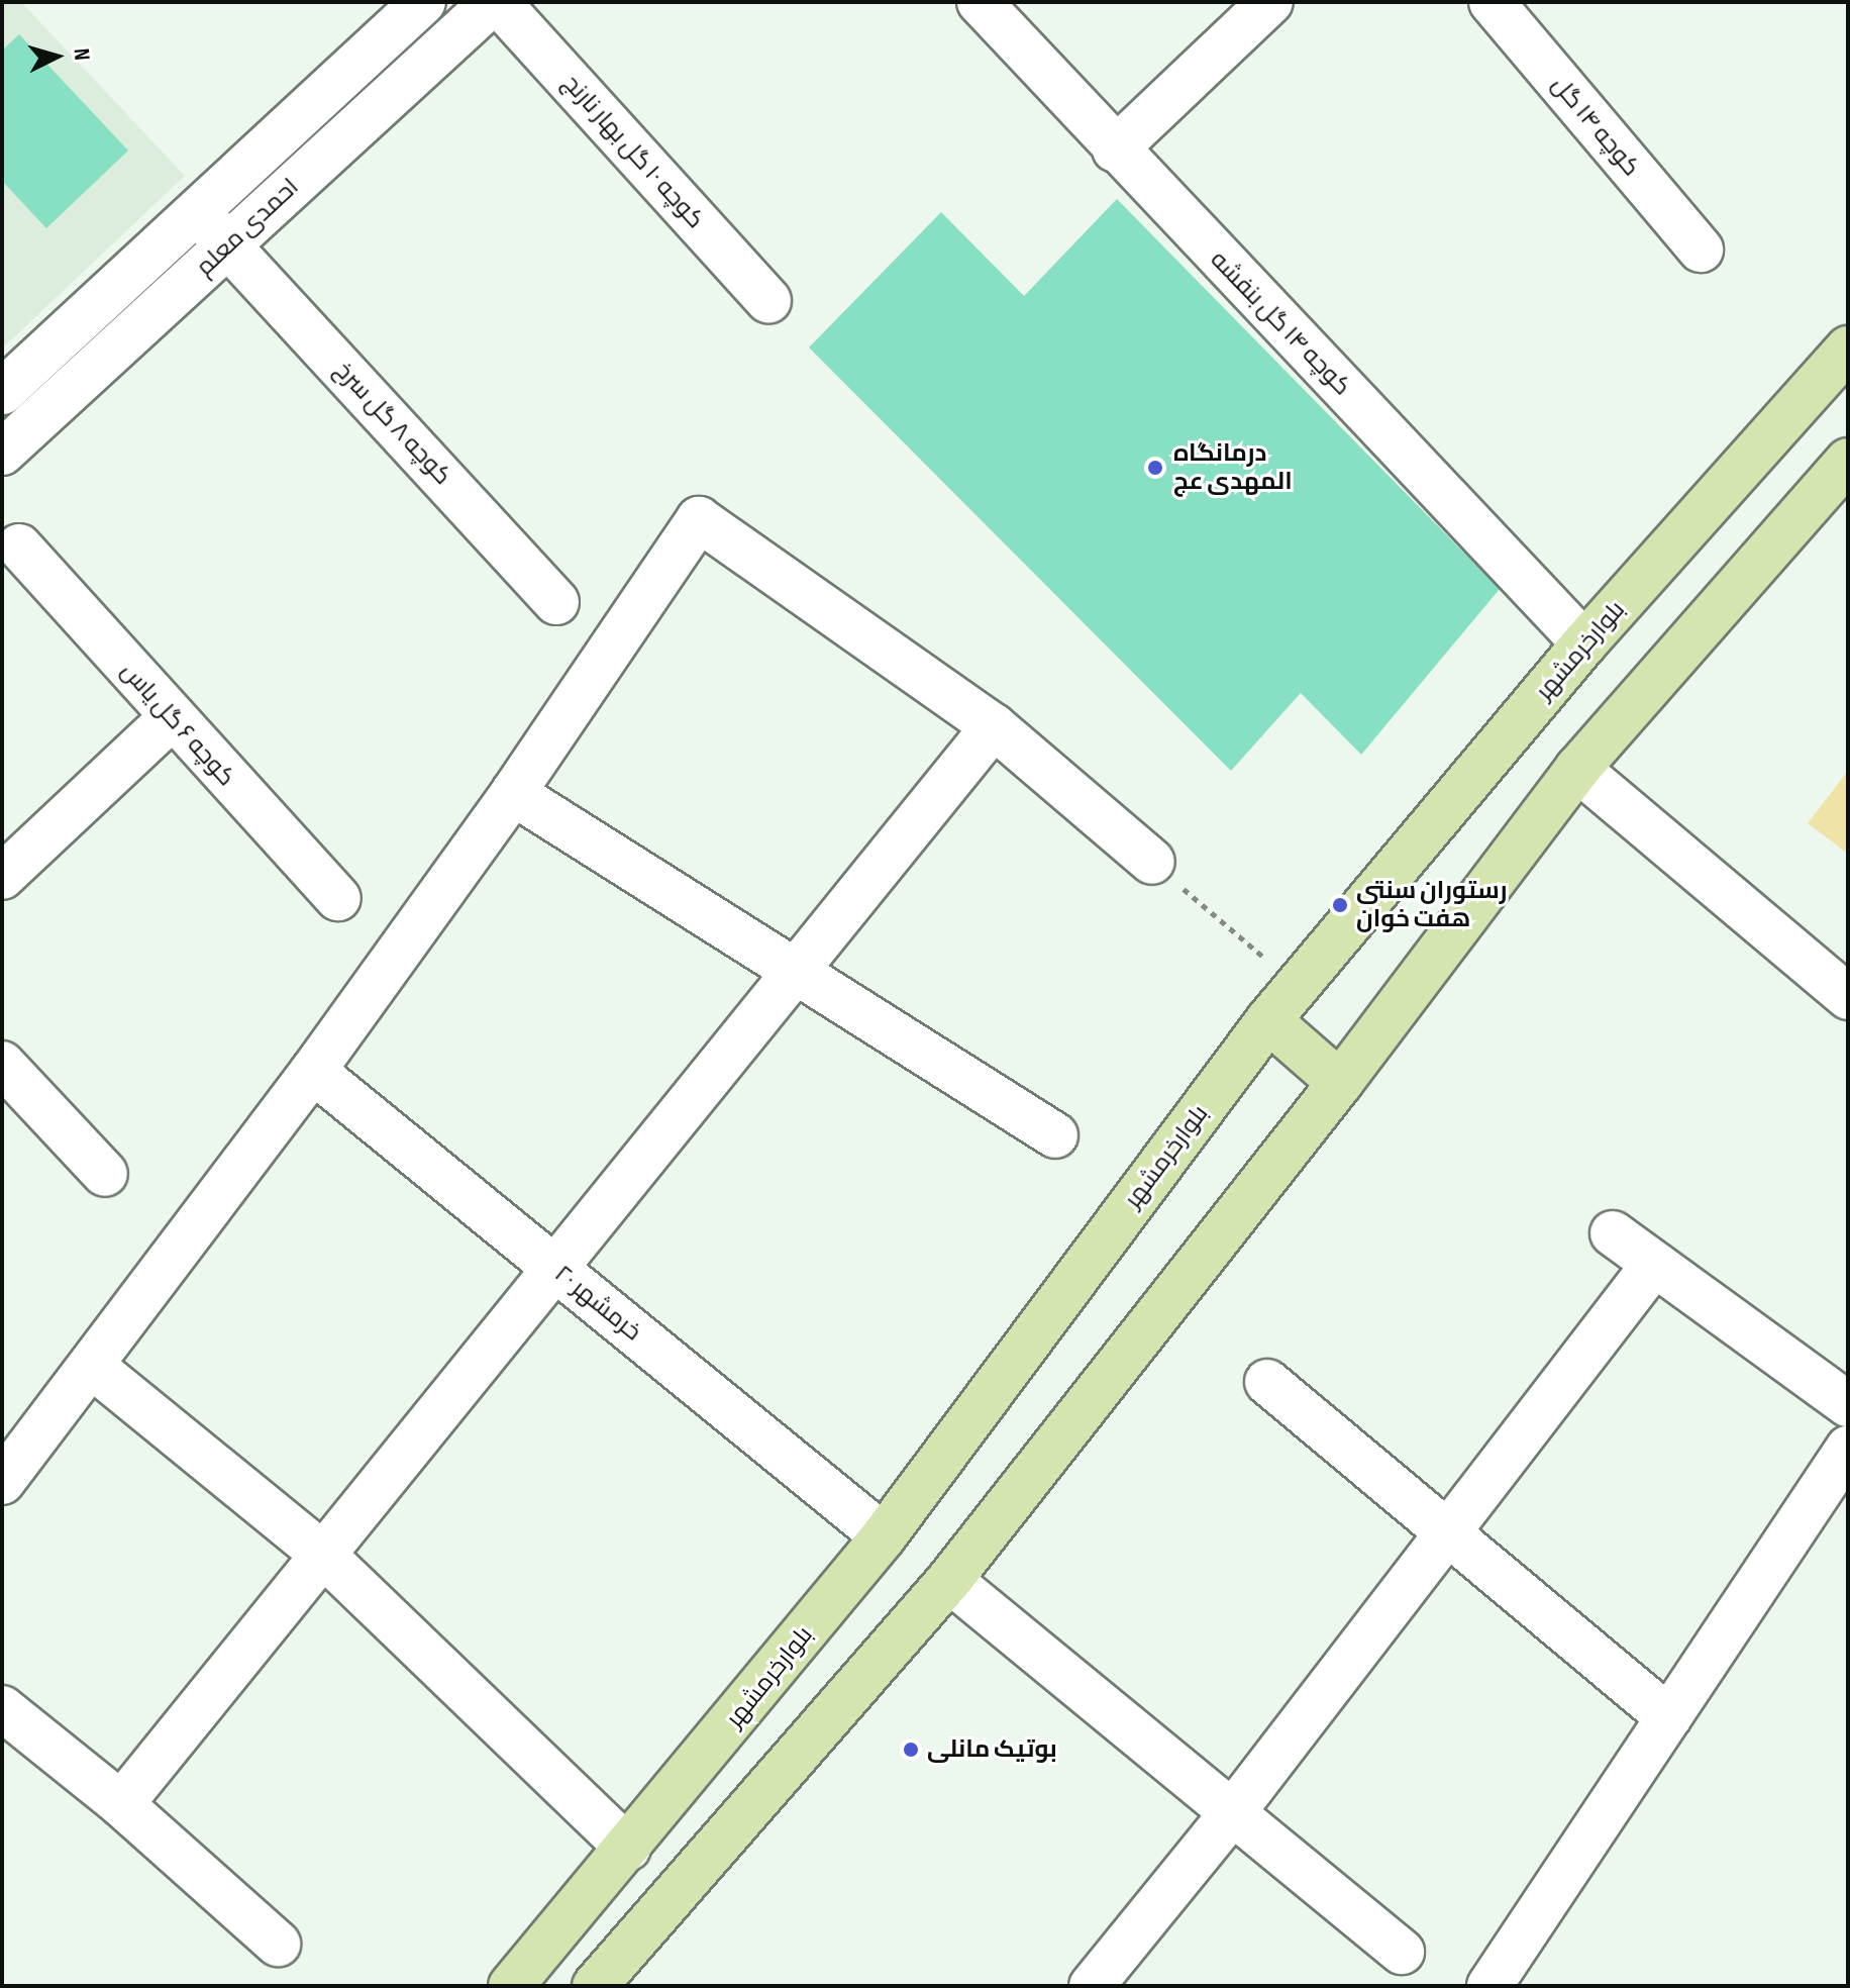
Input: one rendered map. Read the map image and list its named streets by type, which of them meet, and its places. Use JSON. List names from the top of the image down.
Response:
{
  "streets": {
    "main road": ["بلوارخرمشهر"],
    "street": [
      "کوچه ۱۴ گل",
      "کوچه ۱۰ گل بهار نارنج",
      "احمدی معلم",
      "کوچه ۱۴ گل بنفشه",
      "کوچه ۸ گل سرخ",
      "کوچه ۶ گل یاس",
      "خرمشهر ۲۰"
    ]
  },
  "crossings": [
    ["کوچه ۱۰ گل بهار نارنج", "احمدی معلم"],
    ["احمدی معلم", "کوچه ۸ گل سرخ"],
    ["کوچه ۱۴ گل بنفشه", "بلوارخرمشهر"],
    ["بلوارخرمشهر", "خرمشهر ۲۰"]
  ],
  "places": ["درمانگاه المهدی عج", "رستوران سنتى هفت خوان", "بوتیک مانلی"],
  "north": "right"
}
